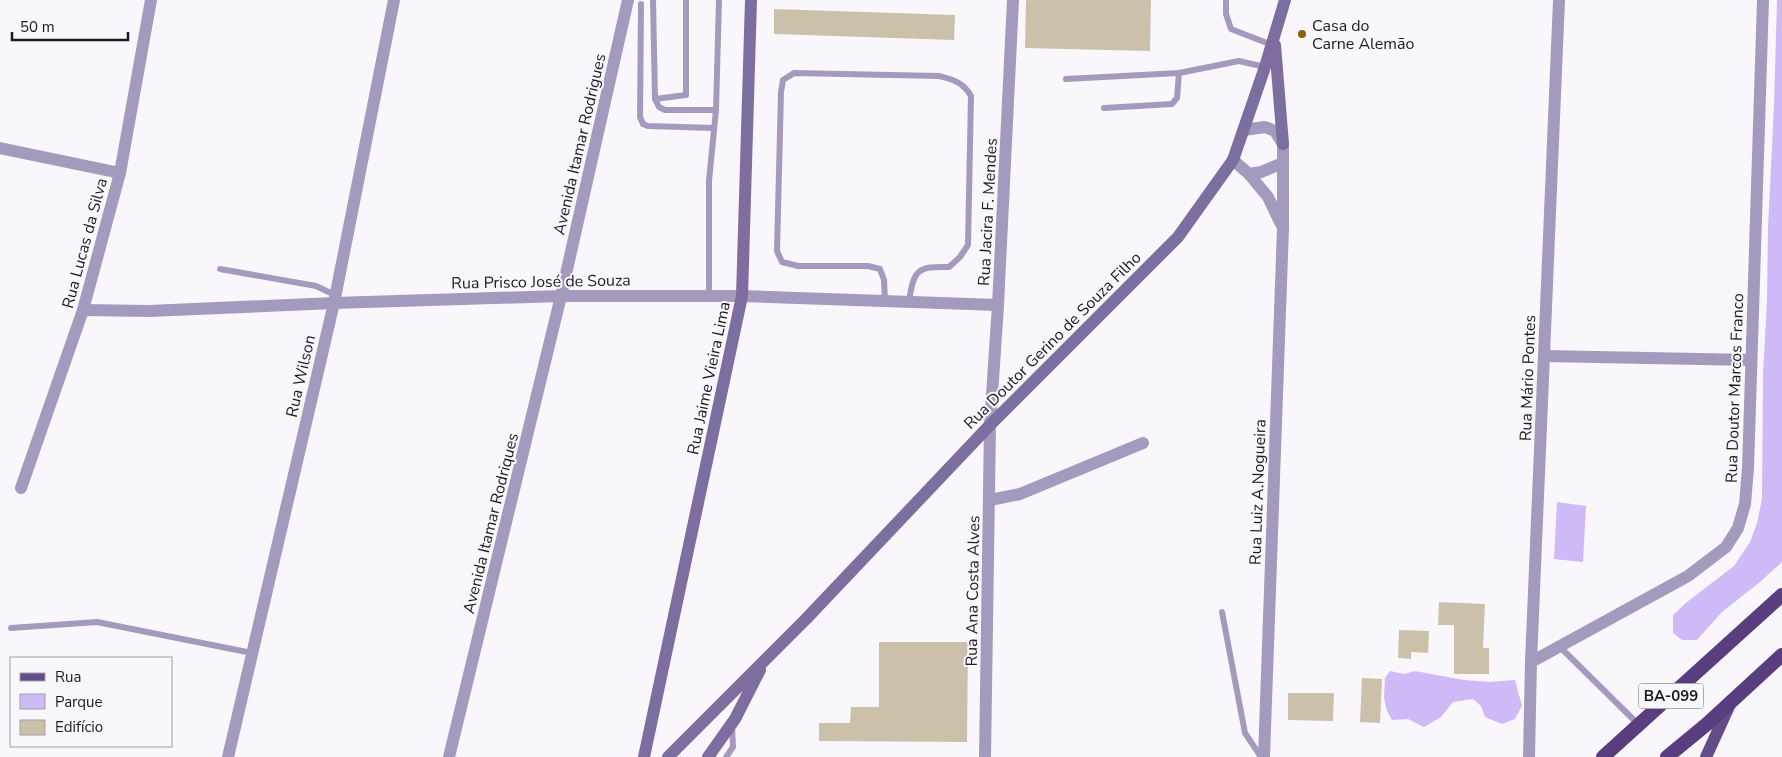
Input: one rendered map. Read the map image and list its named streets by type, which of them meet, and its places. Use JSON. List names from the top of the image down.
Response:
{
  "streets": {
    "highway": ["BA-099"],
    "main road": ["Rua Doutor Gerino de Souza Filho", "Rua Jaime Vieira Lima"],
    "street": [
      "Avenida Itamar Rodrigues",
      "Rua Jacira F. Mendes",
      "Rua Lucas da Silva",
      "Rua Prisco José de Souza",
      "Rua Wilson",
      "Rua Mário Pontes",
      "Rua Doutor Marcos Franco",
      "Rua Luiz A.Nogueira",
      "Avenida Itamar Rodriques",
      "Rua Ana Costa Alves"
    ]
  },
  "crossings": [
    ["Avenida Itamar Rodrigues", "Rua Prisco José de Souza"],
    ["Avenida Itamar Rodrigues", "Avenida Itamar Rodriques"],
    ["Rua Jacira F. Mendes", "Rua Prisco José de Souza"],
    ["Rua Jacira F. Mendes", "Rua Doutor Gerino de Souza Filho"],
    ["Rua Jacira F. Mendes", "Rua Ana Costa Alves"],
    ["Rua Lucas da Silva", "Rua Prisco José de Souza"],
    ["Rua Prisco José de Souza", "Rua Wilson"],
    ["Rua Prisco José de Souza", "Rua Jaime Vieira Lima"],
    ["Rua Prisco José de Souza", "Avenida Itamar Rodriques"],
    ["Rua Doutor Gerino de Souza Filho", "Rua Luiz A.Nogueira"],
    ["Rua Doutor Gerino de Souza Filho", "Rua Ana Costa Alves"],
    ["Rua Mário Pontes", "Rua Doutor Marcos Franco"]
  ],
  "places": ["Casa do Carne Alemão"],
  "legend": ["Rua", "Parque", "Edifício"],
  "scale_bar": "50 m"
}
